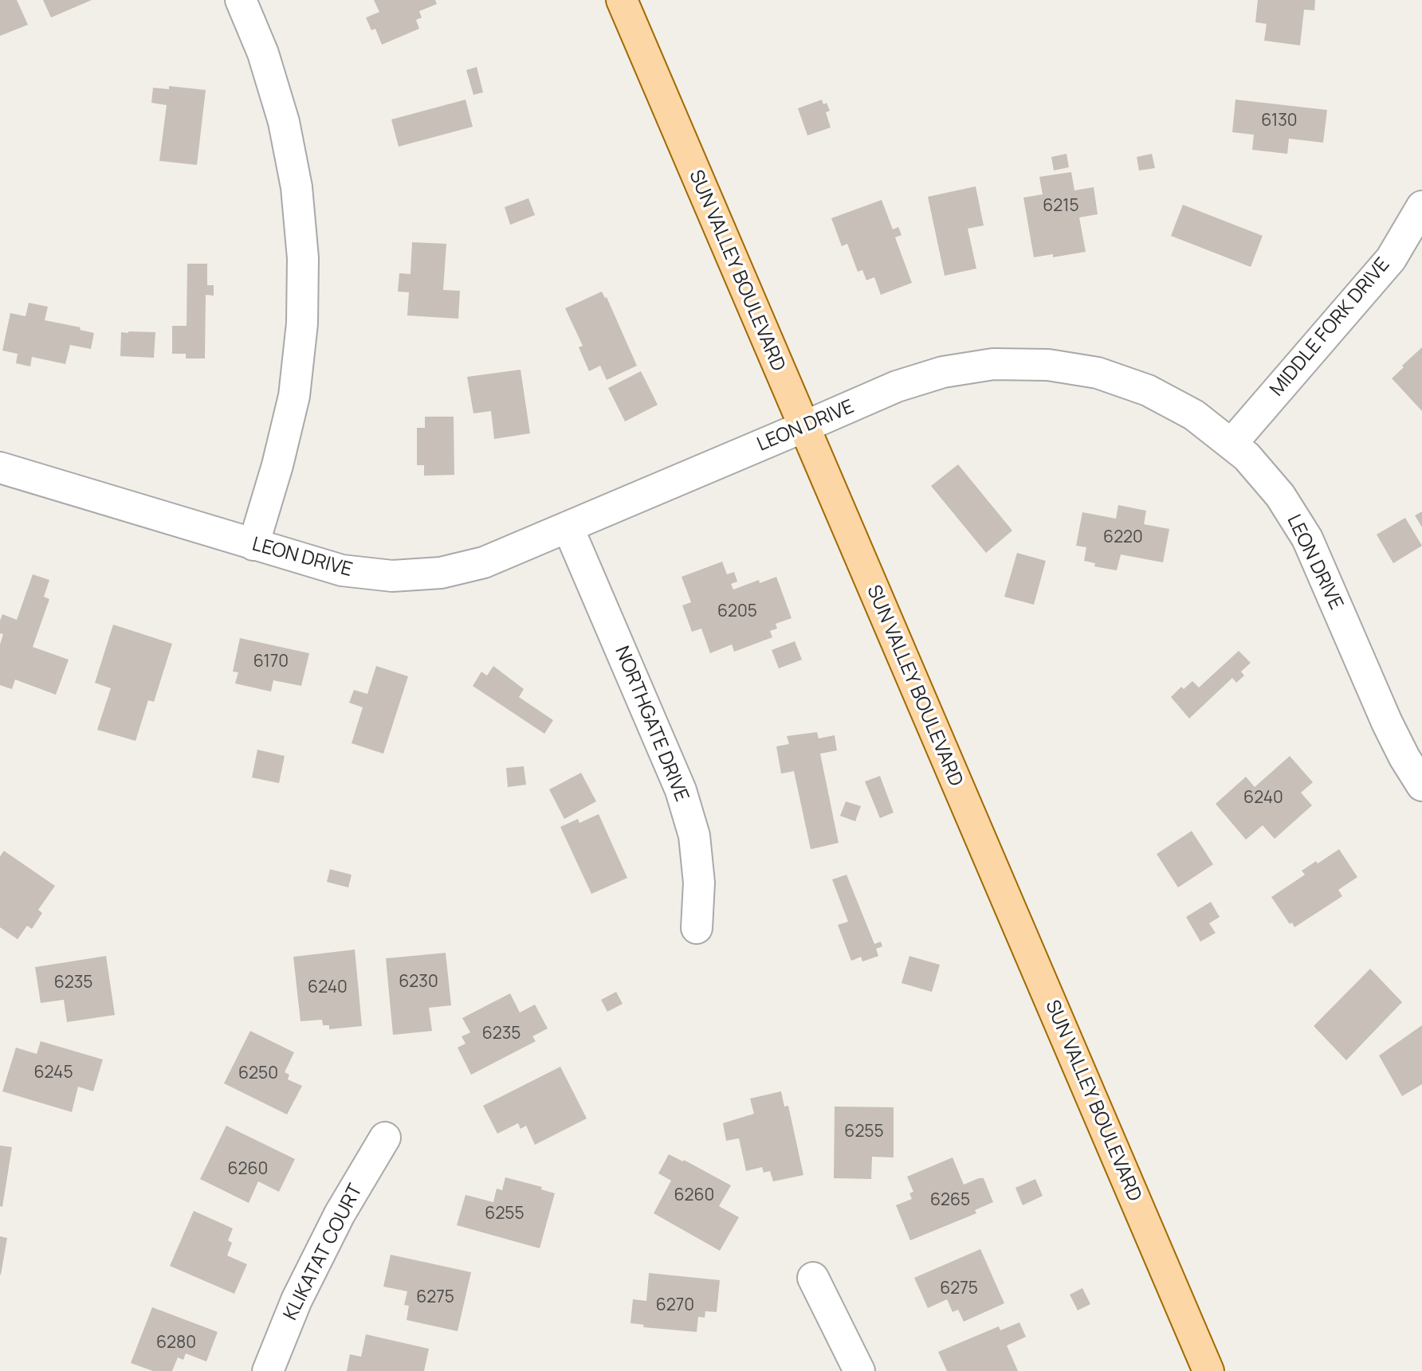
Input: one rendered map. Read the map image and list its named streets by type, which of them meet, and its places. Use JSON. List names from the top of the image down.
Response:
{
  "streets": {
    "main road": ["SUN VALLEY BOULEVARD"],
    "street": [
      "MIDDLE FORK DRIVE",
      "LEON DRIVE",
      "NORTHGATE DRIVE",
      "KLIKATAT COURT"
    ]
  },
  "crossings": [
    ["SUN VALLEY BOULEVARD", "LEON DRIVE"],
    ["MIDDLE FORK DRIVE", "LEON DRIVE"],
    ["LEON DRIVE", "NORTHGATE DRIVE"]
  ],
  "house_numbers": [
    "6130",
    "6215",
    "6220",
    "6205",
    "6170",
    "6240",
    "6230",
    "6235",
    "6240",
    "6235",
    "6245",
    "6250",
    "6255",
    "6260",
    "6260",
    "6265",
    "6255",
    "6275",
    "6275",
    "6270",
    "6280"
  ]
}
